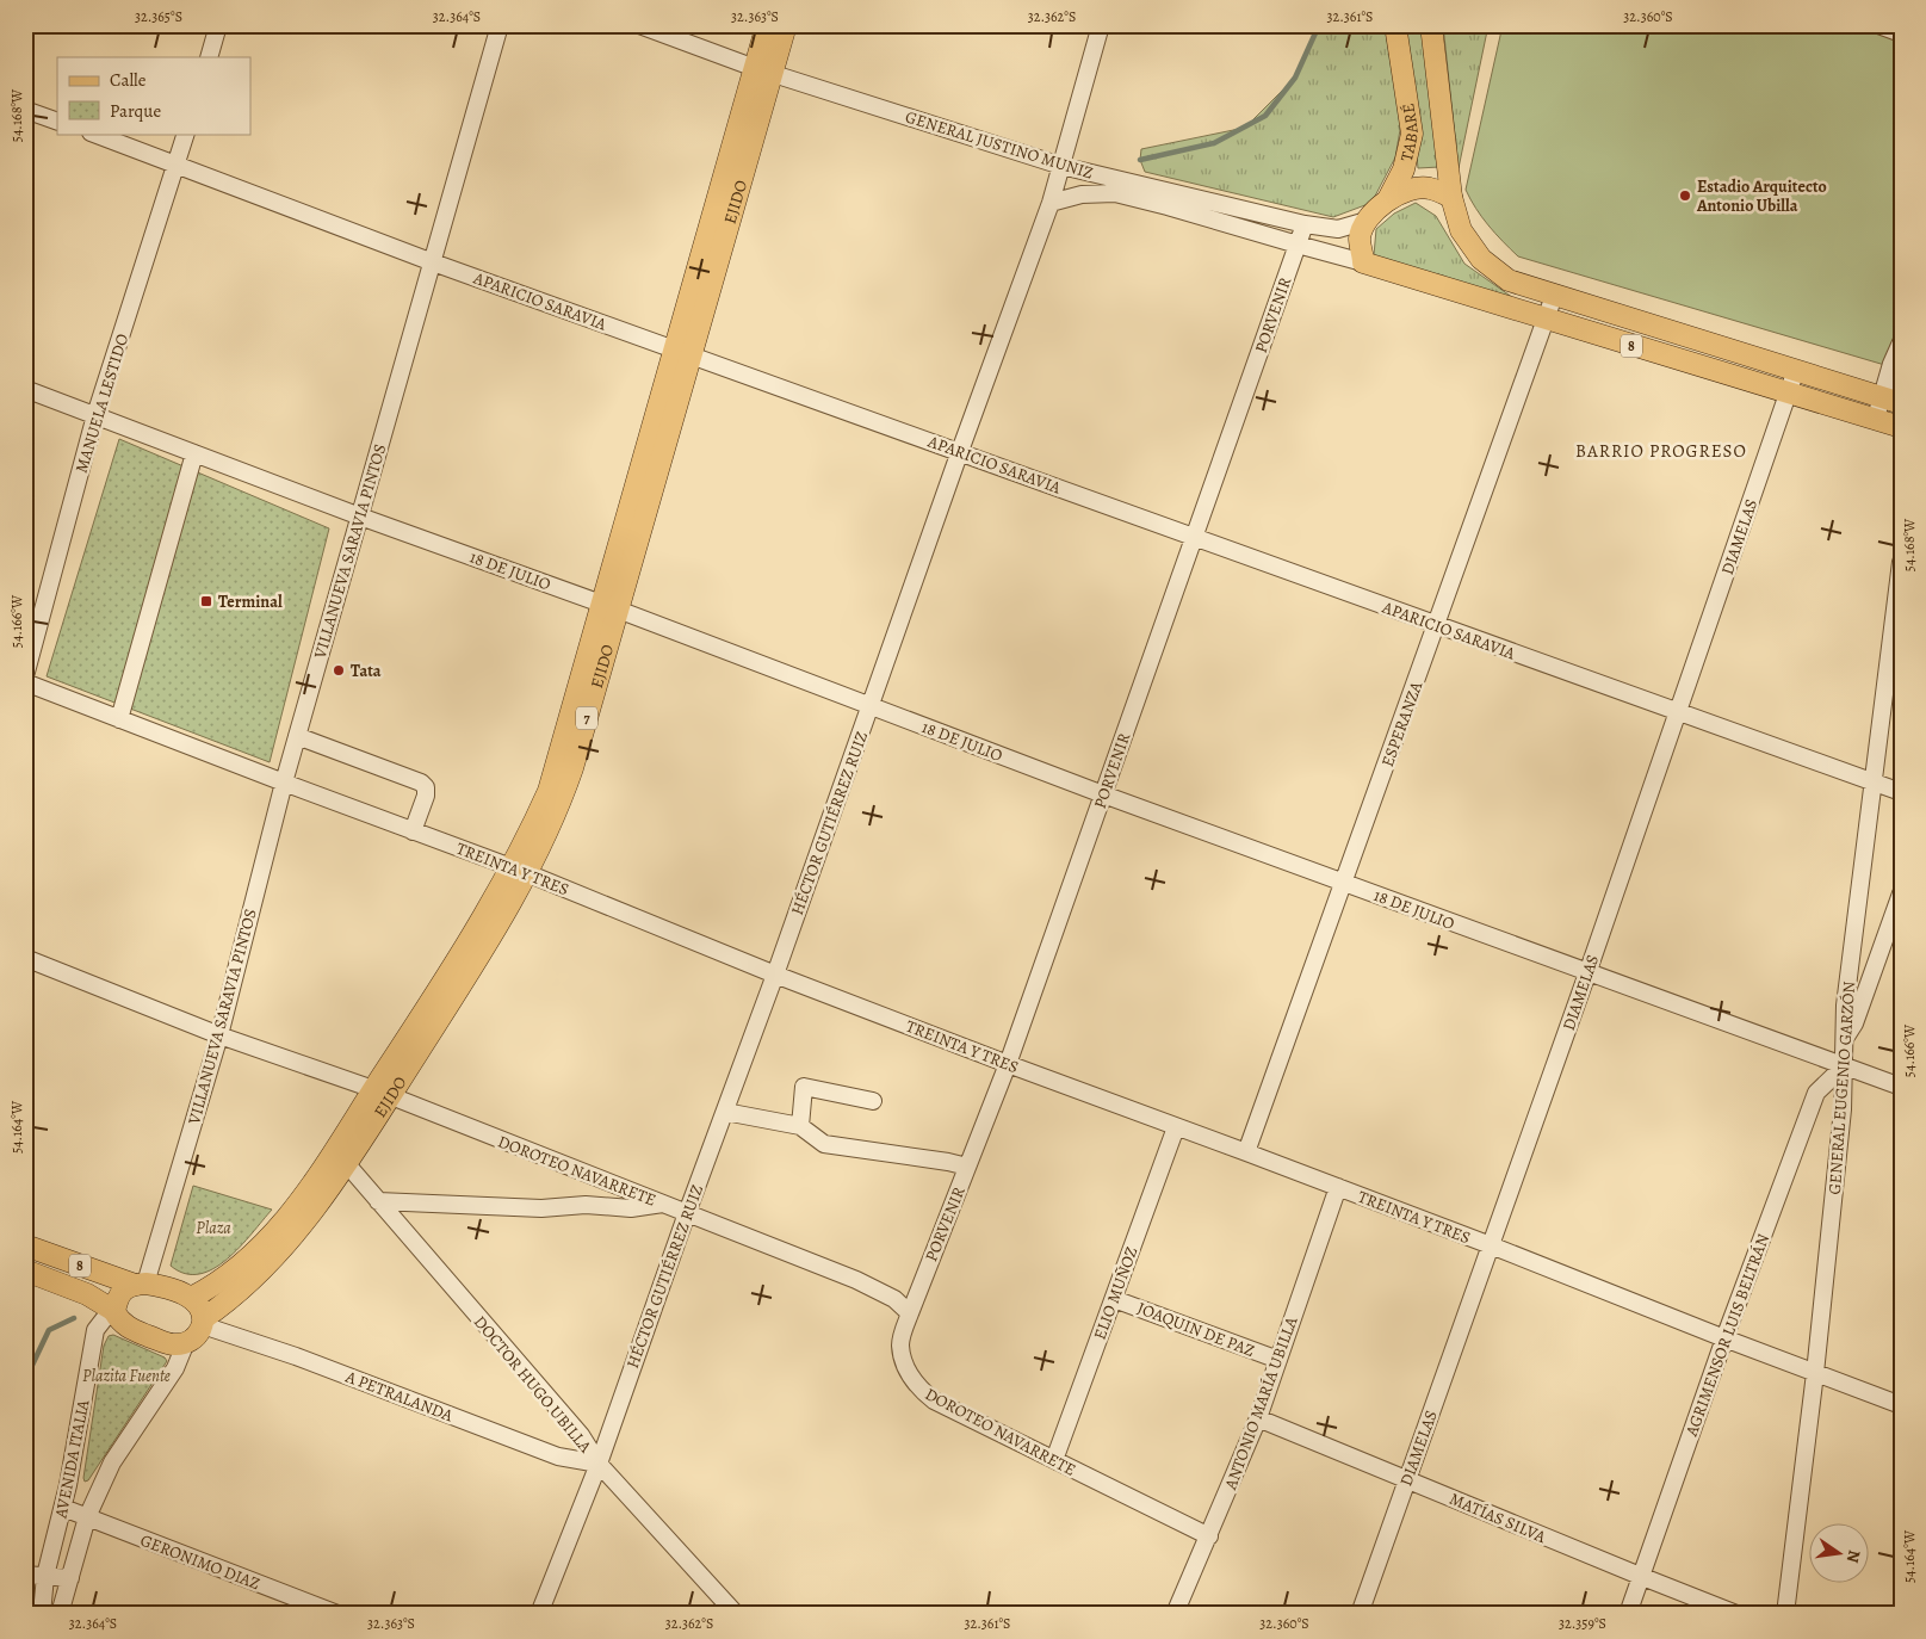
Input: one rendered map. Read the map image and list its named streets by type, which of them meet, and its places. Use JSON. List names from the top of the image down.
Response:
{
  "streets": {
    "main road": [
      "TABARÉ",
      "EJIDO",
      "8",
      "7"
    ],
    "street": [
      "GENERAL JUSTINO MUNIZ",
      "APARICIO SARAVIA",
      "PORVENIR",
      "MANUELA LESTIDO",
      "DIAMELAS",
      "VILLANUEVA SARAVIA PINTOS",
      "18 DE JULIO",
      "ESPERANZA",
      "HÉCTOR GUTIÉRREZ RUIZ",
      "TREINTA Y TRES",
      "GENERAL EUGENIO GARZÓN",
      "DOROTEO NAVARRETE",
      "ELIO MUÑOZ",
      "JOAQUIN DE PAZ",
      "AGRIMENSOR LUIS BELTRÁN",
      "DOCTOR HUGO UBILLA",
      "A PETRALANDA",
      "ANTONIO MARÍA UBILLA",
      "AVENIDA ITALIA",
      "MATÍAS SILVA",
      "GERONIMO DIAZ"
    ]
  },
  "crossings": [
    ["GENERAL JUSTINO MUNIZ", "EJIDO"],
    ["GENERAL JUSTINO MUNIZ", "PORVENIR"],
    ["GENERAL JUSTINO MUNIZ", "8"],
    ["GENERAL JUSTINO MUNIZ", "HÉCTOR GUTIÉRREZ RUIZ"],
    ["EJIDO", "APARICIO SARAVIA"],
    ["EJIDO", "8"],
    ["EJIDO", "VILLANUEVA SARAVIA PINTOS"],
    ["EJIDO", "18 DE JULIO"],
    ["EJIDO", "TREINTA Y TRES"],
    ["EJIDO", "DOROTEO NAVARRETE"],
    ["EJIDO", "DOCTOR HUGO UBILLA"],
    ["EJIDO", "A PETRALANDA"],
    ["EJIDO", "AVENIDA ITALIA"],
    ["APARICIO SARAVIA", "PORVENIR"],
    ["APARICIO SARAVIA", "MANUELA LESTIDO"],
    ["APARICIO SARAVIA", "DIAMELAS"],
    ["APARICIO SARAVIA", "VILLANUEVA SARAVIA PINTOS"],
    ["APARICIO SARAVIA", "ESPERANZA"],
    ["APARICIO SARAVIA", "HÉCTOR GUTIÉRREZ RUIZ"],
    ["APARICIO SARAVIA", "GENERAL EUGENIO GARZÓN"],
    ["PORVENIR", "18 DE JULIO"],
    ["PORVENIR", "TREINTA Y TRES"],
    ["PORVENIR", "DOROTEO NAVARRETE"],
    ["8", "DIAMELAS"],
    ["8", "VILLANUEVA SARAVIA PINTOS"],
    ["8", "ESPERANZA"],
    ["8", "A PETRALANDA"],
    ["8", "AVENIDA ITALIA"],
    ["MANUELA LESTIDO", "18 DE JULIO"],
    ["DIAMELAS", "18 DE JULIO"],
    ["DIAMELAS", "TREINTA Y TRES"],
    ["DIAMELAS", "MATÍAS SILVA"],
    ["VILLANUEVA SARAVIA PINTOS", "18 DE JULIO"],
    ["VILLANUEVA SARAVIA PINTOS", "TREINTA Y TRES"],
    ["VILLANUEVA SARAVIA PINTOS", "DOROTEO NAVARRETE"],
    ["VILLANUEVA SARAVIA PINTOS", "A PETRALANDA"],
    ["VILLANUEVA SARAVIA PINTOS", "AVENIDA ITALIA"],
    ["18 DE JULIO", "ESPERANZA"],
    ["18 DE JULIO", "HÉCTOR GUTIÉRREZ RUIZ"],
    ["18 DE JULIO", "GENERAL EUGENIO GARZÓN"],
    ["18 DE JULIO", "AGRIMENSOR LUIS BELTRÁN"],
    ["ESPERANZA", "TREINTA Y TRES"],
    ["HÉCTOR GUTIÉRREZ RUIZ", "TREINTA Y TRES"],
    ["HÉCTOR GUTIÉRREZ RUIZ", "DOROTEO NAVARRETE"],
    ["HÉCTOR GUTIÉRREZ RUIZ", "DOCTOR HUGO UBILLA"],
    ["HÉCTOR GUTIÉRREZ RUIZ", "A PETRALANDA"],
    ["TREINTA Y TRES", "GENERAL EUGENIO GARZÓN"],
    ["TREINTA Y TRES", "ELIO MUÑOZ"],
    ["TREINTA Y TRES", "AGRIMENSOR LUIS BELTRÁN"],
    ["TREINTA Y TRES", "ANTONIO MARÍA UBILLA"],
    ["GENERAL EUGENIO GARZÓN", "AGRIMENSOR LUIS BELTRÁN"],
    ["DOROTEO NAVARRETE", "ELIO MUÑOZ"],
    ["DOROTEO NAVARRETE", "ANTONIO MARÍA UBILLA"],
    ["ELIO MUÑOZ", "JOAQUIN DE PAZ"],
    ["JOAQUIN DE PAZ", "ANTONIO MARÍA UBILLA"],
    ["AGRIMENSOR LUIS BELTRÁN", "MATÍAS SILVA"],
    ["DOCTOR HUGO UBILLA", "A PETRALANDA"],
    ["A PETRALANDA", "AVENIDA ITALIA"],
    ["ANTONIO MARÍA UBILLA", "MATÍAS SILVA"],
    ["AVENIDA ITALIA", "GERONIMO DIAZ"]
  ],
  "districts": ["BARRIO PROGRESO"],
  "parks": ["Plaza", "Plazita Fuente"],
  "places": {
    "other": ["Estadio Arquitecto Antonio Ubilla", "Tata"],
    "transit": ["Terminal"]
  },
  "legend": ["Calle", "Parque"],
  "north": "right",
  "coordinates": [
    "32.365°S",
    "32.364°S",
    "32.363°S",
    "32.362°S",
    "32.361°S",
    "32.360°S",
    "54.168°W",
    "54.166°W",
    "54.164°W",
    "32.359°S"
  ]
}
